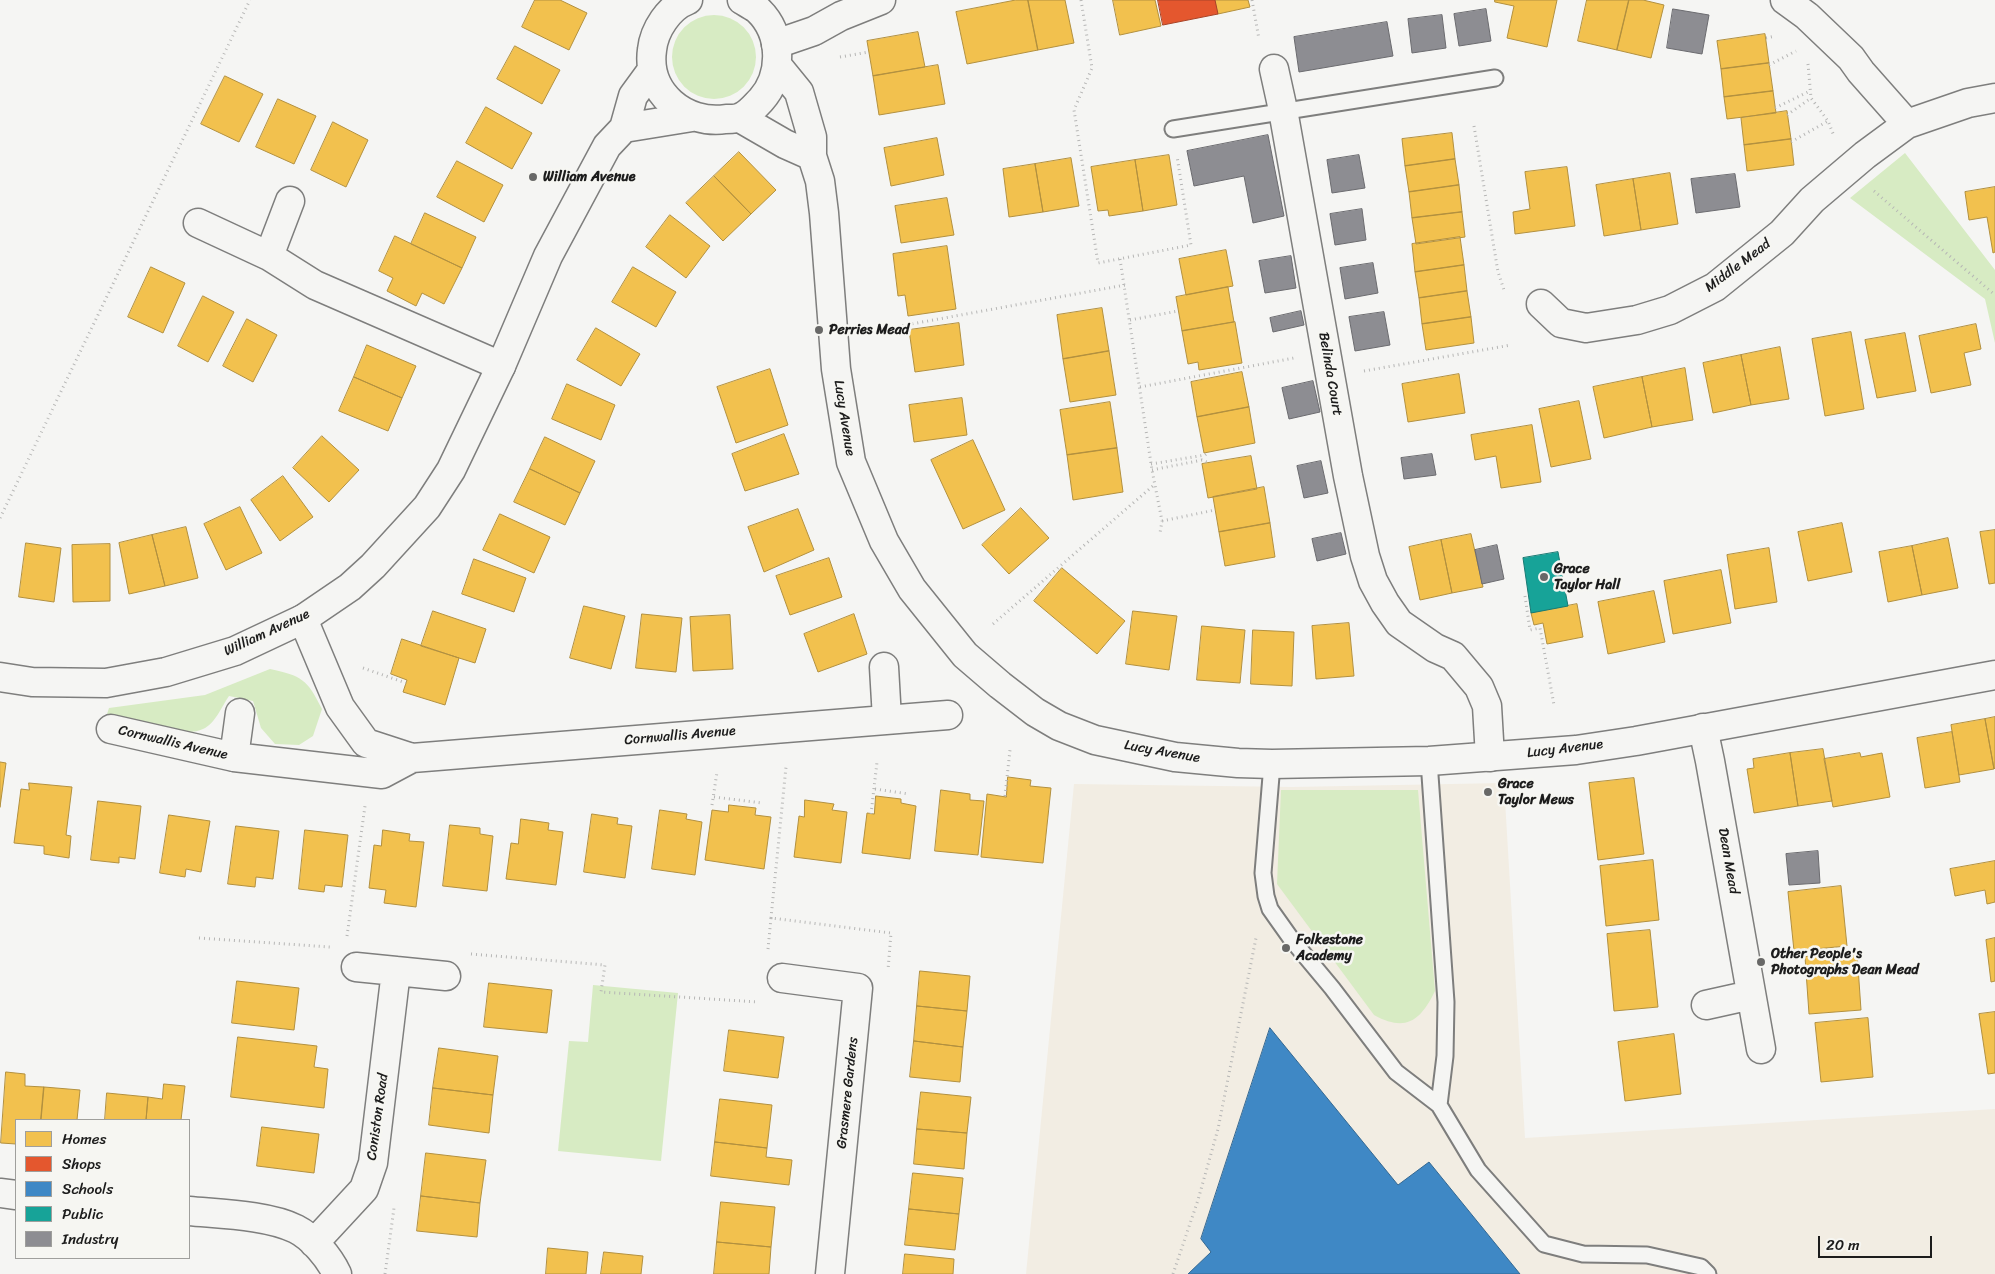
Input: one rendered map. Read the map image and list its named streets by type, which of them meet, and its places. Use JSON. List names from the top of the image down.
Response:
{
  "streets": {
    "street": [
      "Middle Mead",
      "Belinda Court",
      "Lucy Avenue",
      "William Avenue",
      "Cornwallis Avenue",
      "Dean Mead",
      "Grasmere Gardens",
      "Coniston Road"
    ]
  },
  "crossings": [
    ["Belinda Court", "Lucy Avenue"],
    ["Lucy Avenue", "Dean Mead"],
    ["William Avenue", "Cornwallis Avenue"]
  ],
  "places": [
    "William Avenue",
    "Perries Mead",
    "Grace Taylor Hall",
    "Grace Taylor Mews",
    "Folkestone Academy",
    "Other People's Photographs Dean Mead"
  ],
  "legend": [
    "Homes",
    "Shops",
    "Schools",
    "Public",
    "Industry"
  ],
  "scale_bar": "20 m"
}
